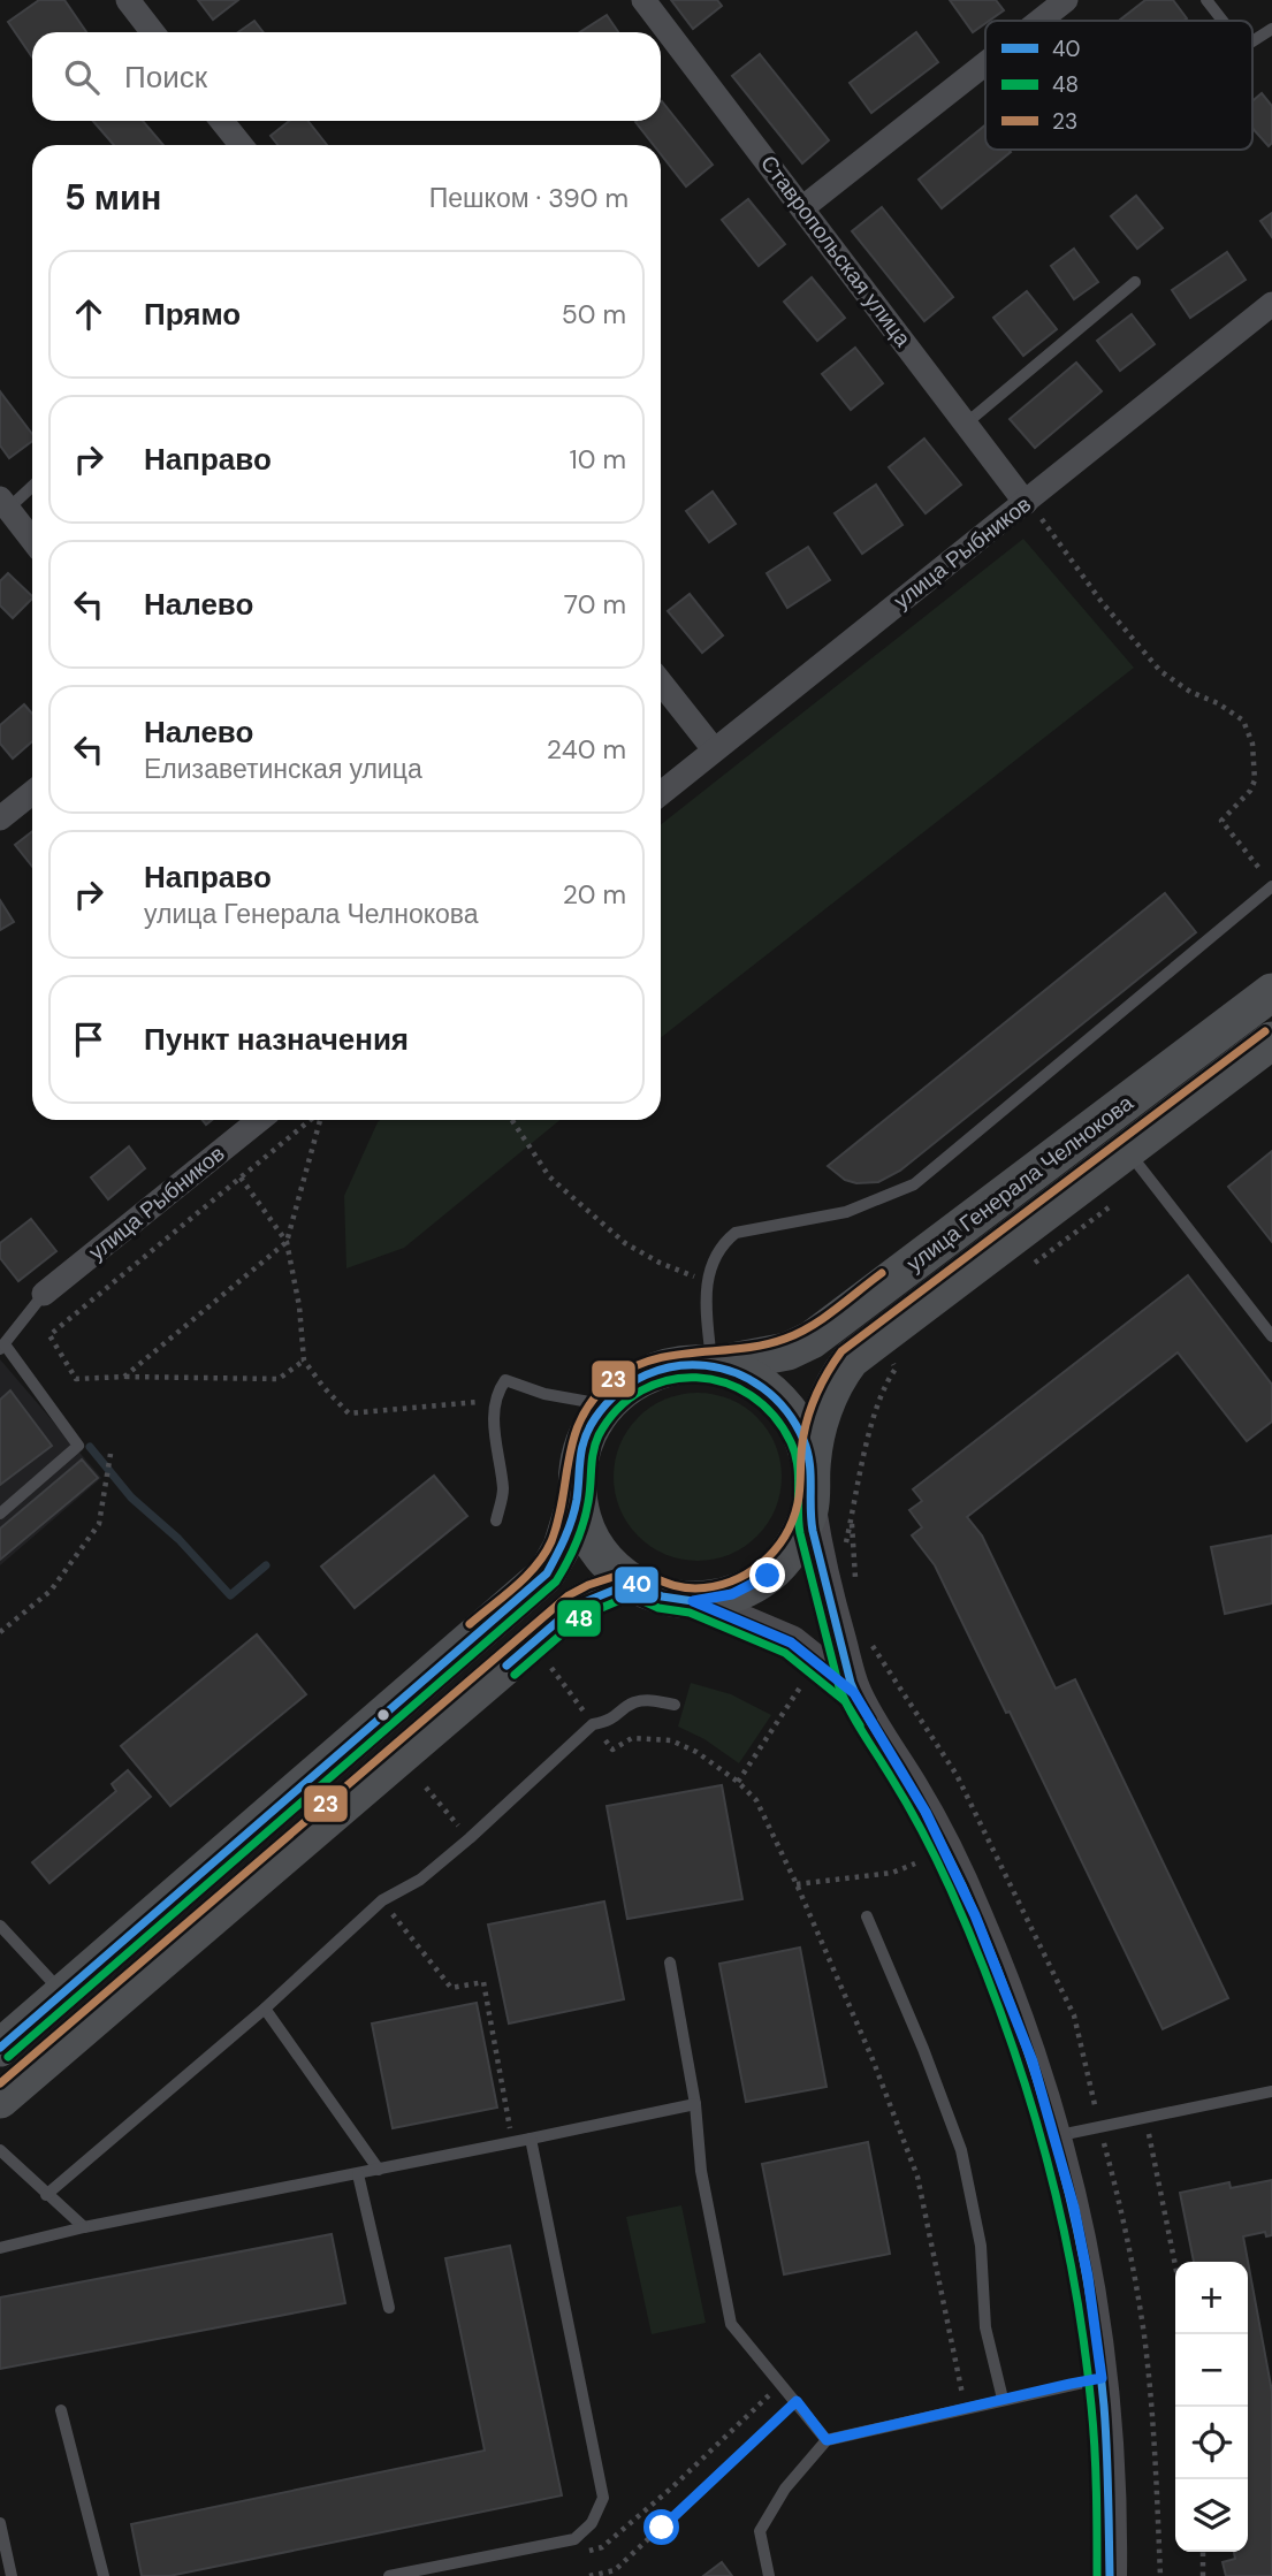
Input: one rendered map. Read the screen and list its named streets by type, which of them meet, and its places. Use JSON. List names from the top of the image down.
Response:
{
  "streets": {
    "main road": ["улица Генерала Челнокова"],
    "street": ["Ставропольская улица", "улица Рыбников"]
  },
  "crossings": [
    ["Ставропольская улица", "улица Рыбников"]
  ],
  "lines": ["transit line 23", "transit line 40", "transit line 48"],
  "legend": ["40", "48", "23"],
  "page": {
    "search": "Поиск",
    "heading": ["5 мин", "Пешком · 390 m"],
    "list": [
      ["Прямо", "50 m"],
      ["Направо", "10 m"],
      ["Налево", "70 m"],
      ["Налево", "Елизаветинская улица", "240 m"],
      ["Направо", "улица Генерала Челнокова", "20 m"],
      "Пункт назначения"
    ],
    "map_buttons": ["+", "−"]
  }
}
